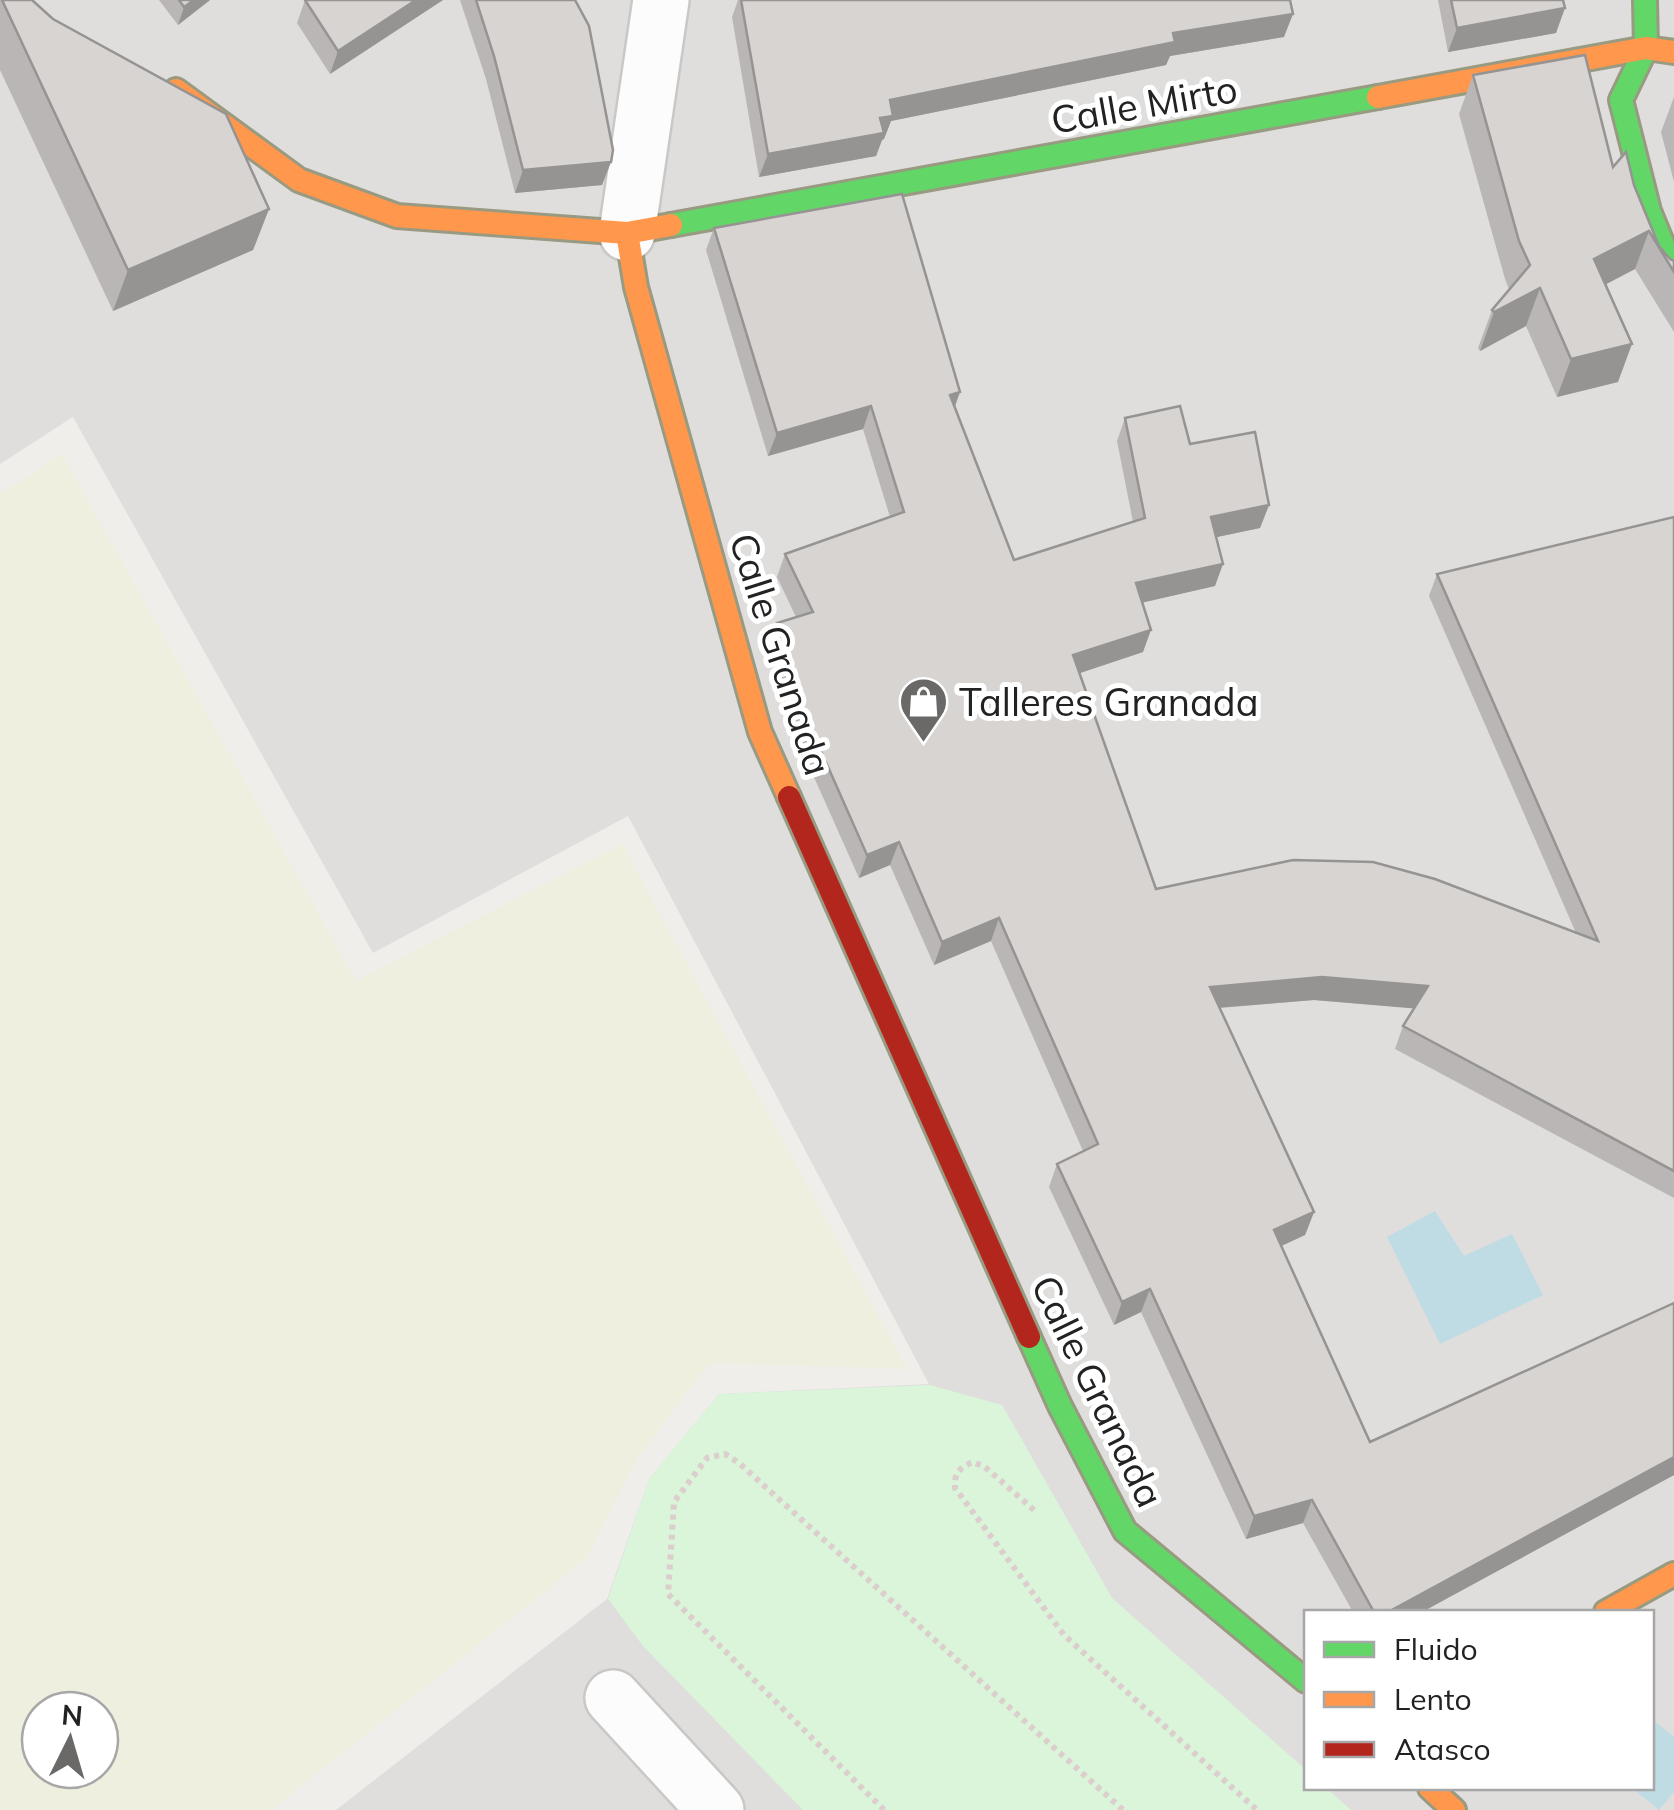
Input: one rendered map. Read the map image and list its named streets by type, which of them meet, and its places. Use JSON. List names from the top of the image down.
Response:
{
  "streets": {
    "street": ["Calle Mirto", "Calle Granada"]
  },
  "crossings": [
    ["Calle Mirto", "Calle Granada"]
  ],
  "places": {
    "shop": ["Talleres Granada"]
  },
  "legend": ["Fluido", "Lento", "Atasco"],
  "north": "top"
}
